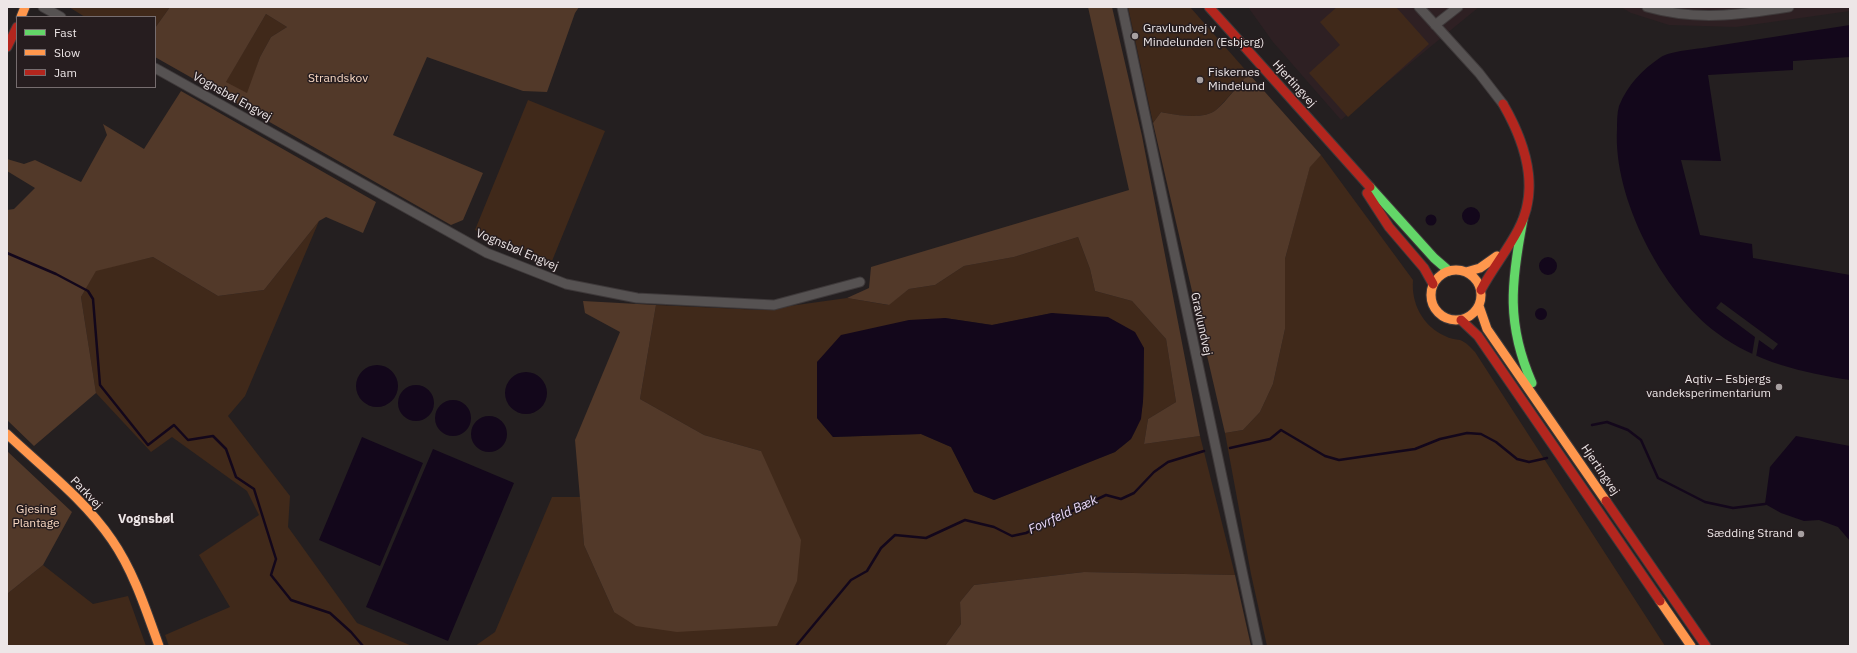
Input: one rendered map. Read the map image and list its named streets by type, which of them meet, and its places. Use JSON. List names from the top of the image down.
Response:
{
  "streets": {
    "main road": ["Hjertingvej", "Parkvej"],
    "street": ["Vognsbøl Engvej", "Gravlundvej"]
  },
  "districts": ["Vognsbøl"],
  "water": ["Fovrfeld Bæk"],
  "parks": ["Strandskov", "Gjesing Plantage"],
  "places": [
    "Gravlundvej v Mindelunden (Esbjerg)",
    "Fiskernes Mindelund",
    "Aqtiv – Esbjergs vandeksperimentarium",
    "Sædding Strand"
  ],
  "legend": ["Fast", "Slow", "Jam"]
}
